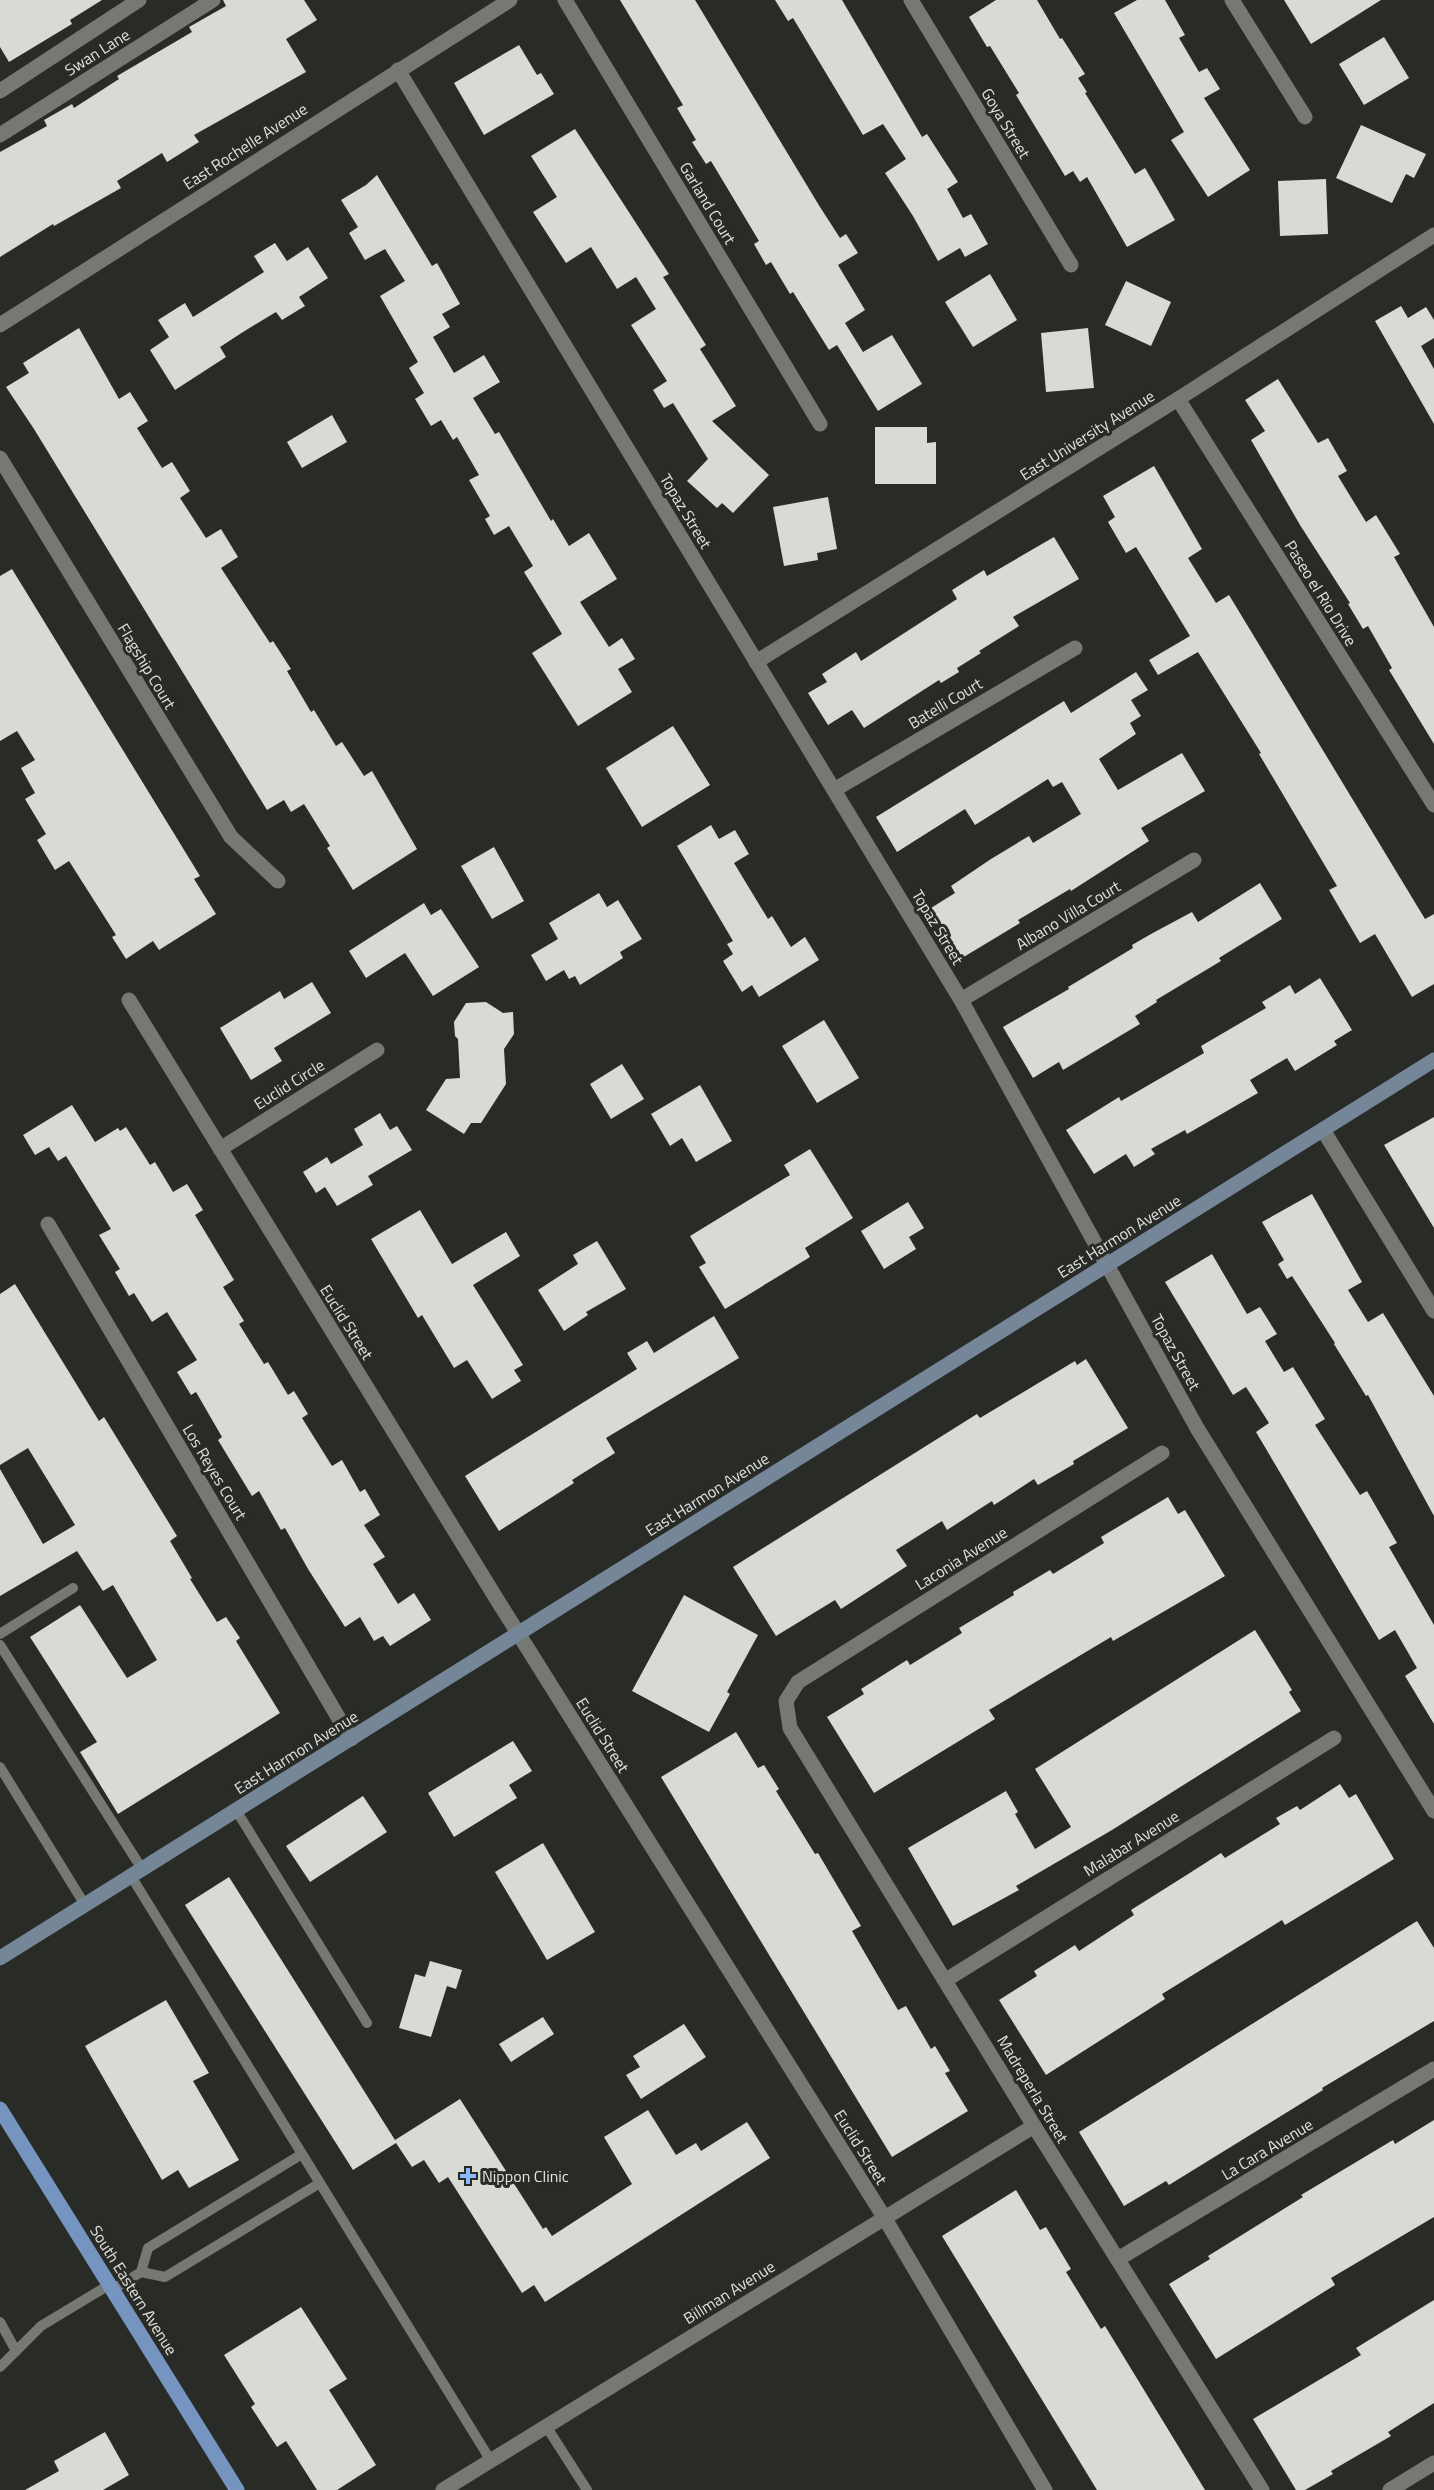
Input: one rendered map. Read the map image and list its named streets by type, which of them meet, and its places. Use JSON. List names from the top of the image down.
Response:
{
  "streets": {
    "main road": ["East Harmon Avenue", "South Eastern Avenue"],
    "street": [
      "Swan Lane",
      "Goya Street",
      "East Rochelle Avenue",
      "Garland Court",
      "East University Avenue",
      "Topaz Street",
      "Paseo el Rio Drive",
      "Flagship Court",
      "Batelli Court",
      "Albano Villa Court",
      "Euclid Circle",
      "Euclid Street",
      "Los Reyes Court",
      "Laconia Avenue",
      "Malabar Avenue",
      "Madreperla Street",
      "La Cara Avenue",
      "Billman Avenue"
    ]
  },
  "crossings": [
    ["East Rochelle Avenue", "Topaz Street"],
    ["East University Avenue", "Topaz Street"],
    ["East University Avenue", "Paseo el Rio Drive"],
    ["Topaz Street", "Batelli Court"],
    ["Topaz Street", "Albano Villa Court"],
    ["Topaz Street", "East Harmon Avenue"],
    ["Euclid Circle", "Euclid Street"],
    ["East Harmon Avenue", "Euclid Street"],
    ["East Harmon Avenue", "Los Reyes Court"],
    ["Euclid Street", "Billman Avenue"],
    ["Laconia Avenue", "Madreperla Street"],
    ["Malabar Avenue", "Madreperla Street"],
    ["Madreperla Street", "La Cara Avenue"],
    ["Madreperla Street", "Billman Avenue"]
  ],
  "places": {
    "health": ["Nippon Clinic"]
  }
}
